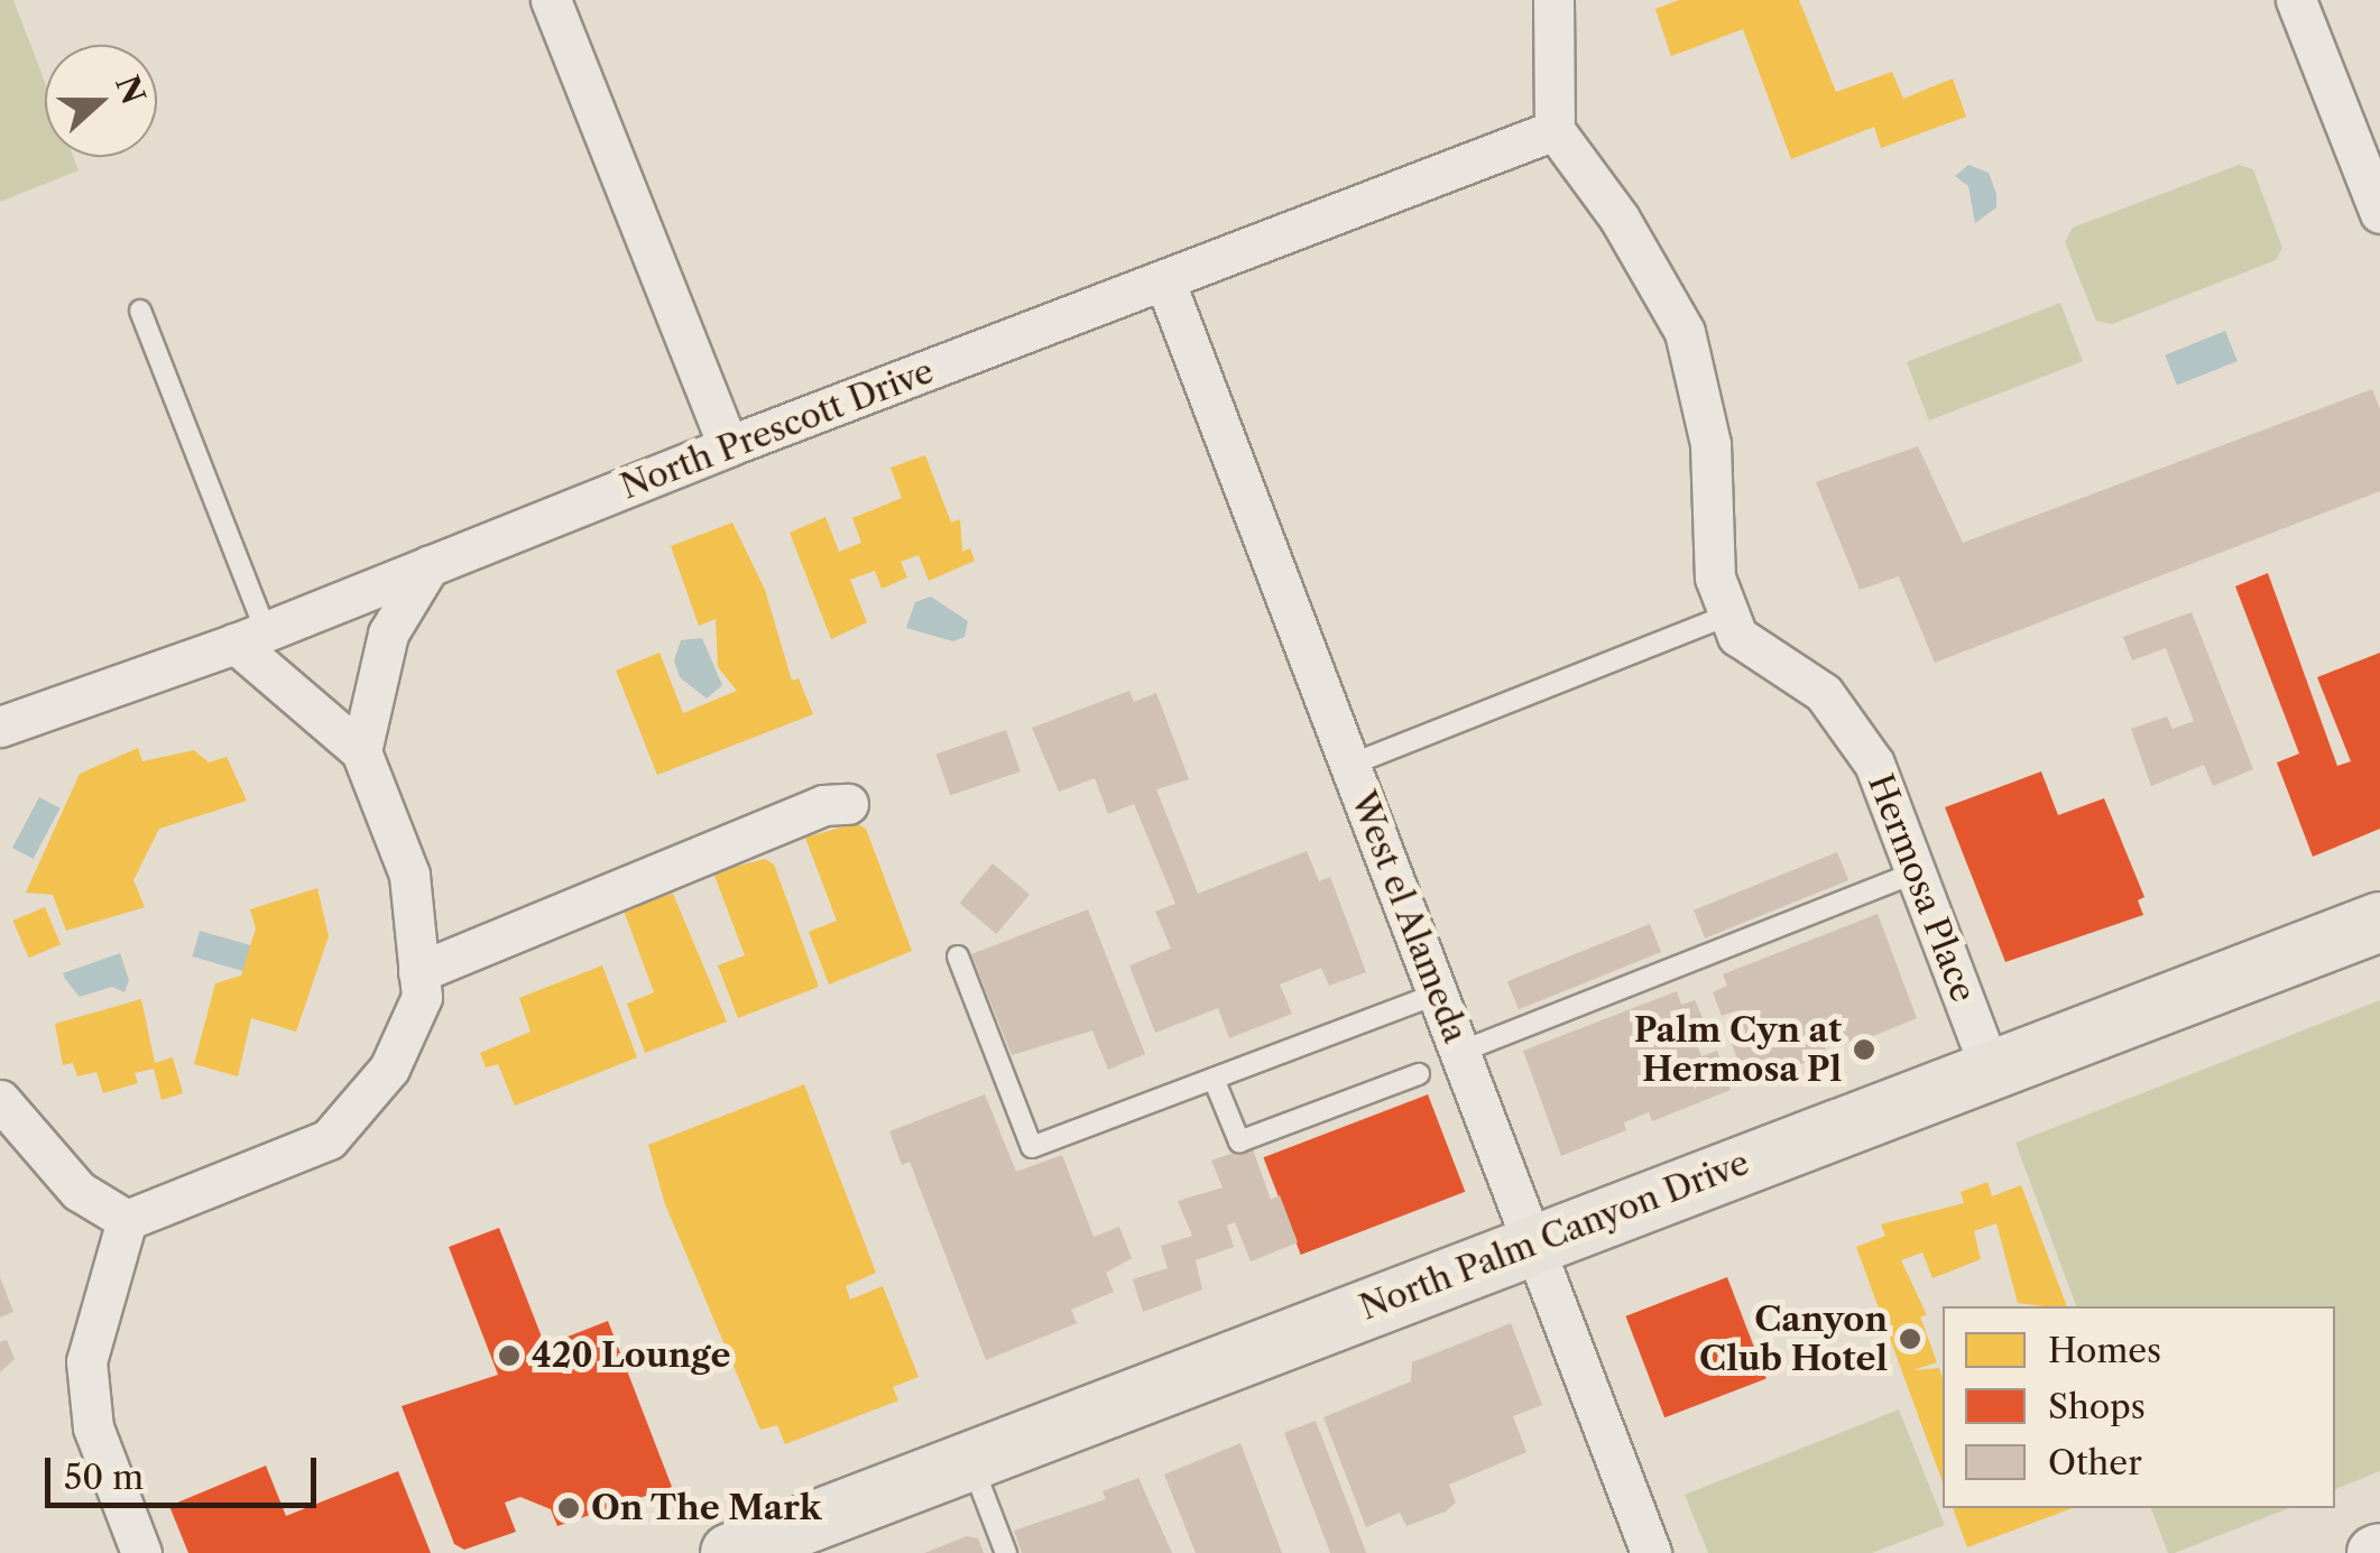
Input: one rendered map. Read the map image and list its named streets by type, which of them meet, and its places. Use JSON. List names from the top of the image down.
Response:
{
  "streets": {
    "main road": ["North Palm Canyon Drive"],
    "street": ["North Prescott Drive", "Hermosa Place", "West el Alameda"]
  },
  "crossings": [
    ["North Prescott Drive", "Hermosa Place"],
    ["North Prescott Drive", "West el Alameda"],
    ["Hermosa Place", "North Palm Canyon Drive"],
    ["West el Alameda", "North Palm Canyon Drive"]
  ],
  "places": [
    "Palm Cyn at Hermosa Pl",
    "Canyon Club Hotel",
    "420 Lounge",
    "On The Mark"
  ],
  "legend": ["Homes", "Shops", "Other"],
  "scale_bar": "50 m",
  "north": "right"
}
